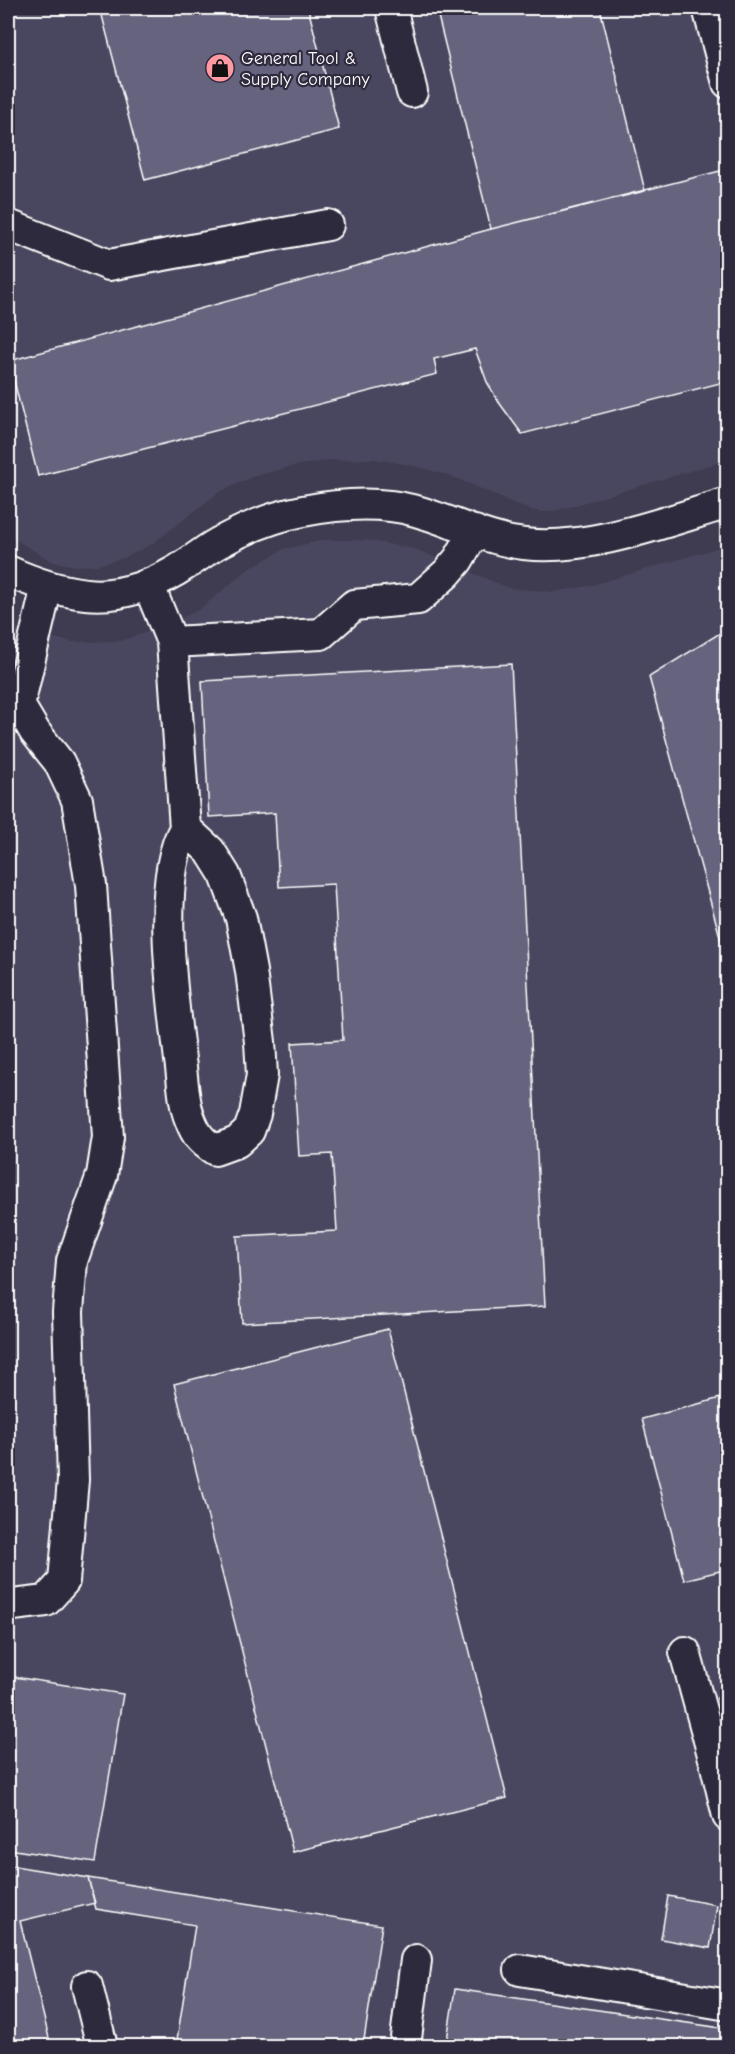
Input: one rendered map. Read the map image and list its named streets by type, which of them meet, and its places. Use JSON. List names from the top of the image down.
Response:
{
  "places": {
    "shop": ["General Tool & Supply Company"]
  }
}
